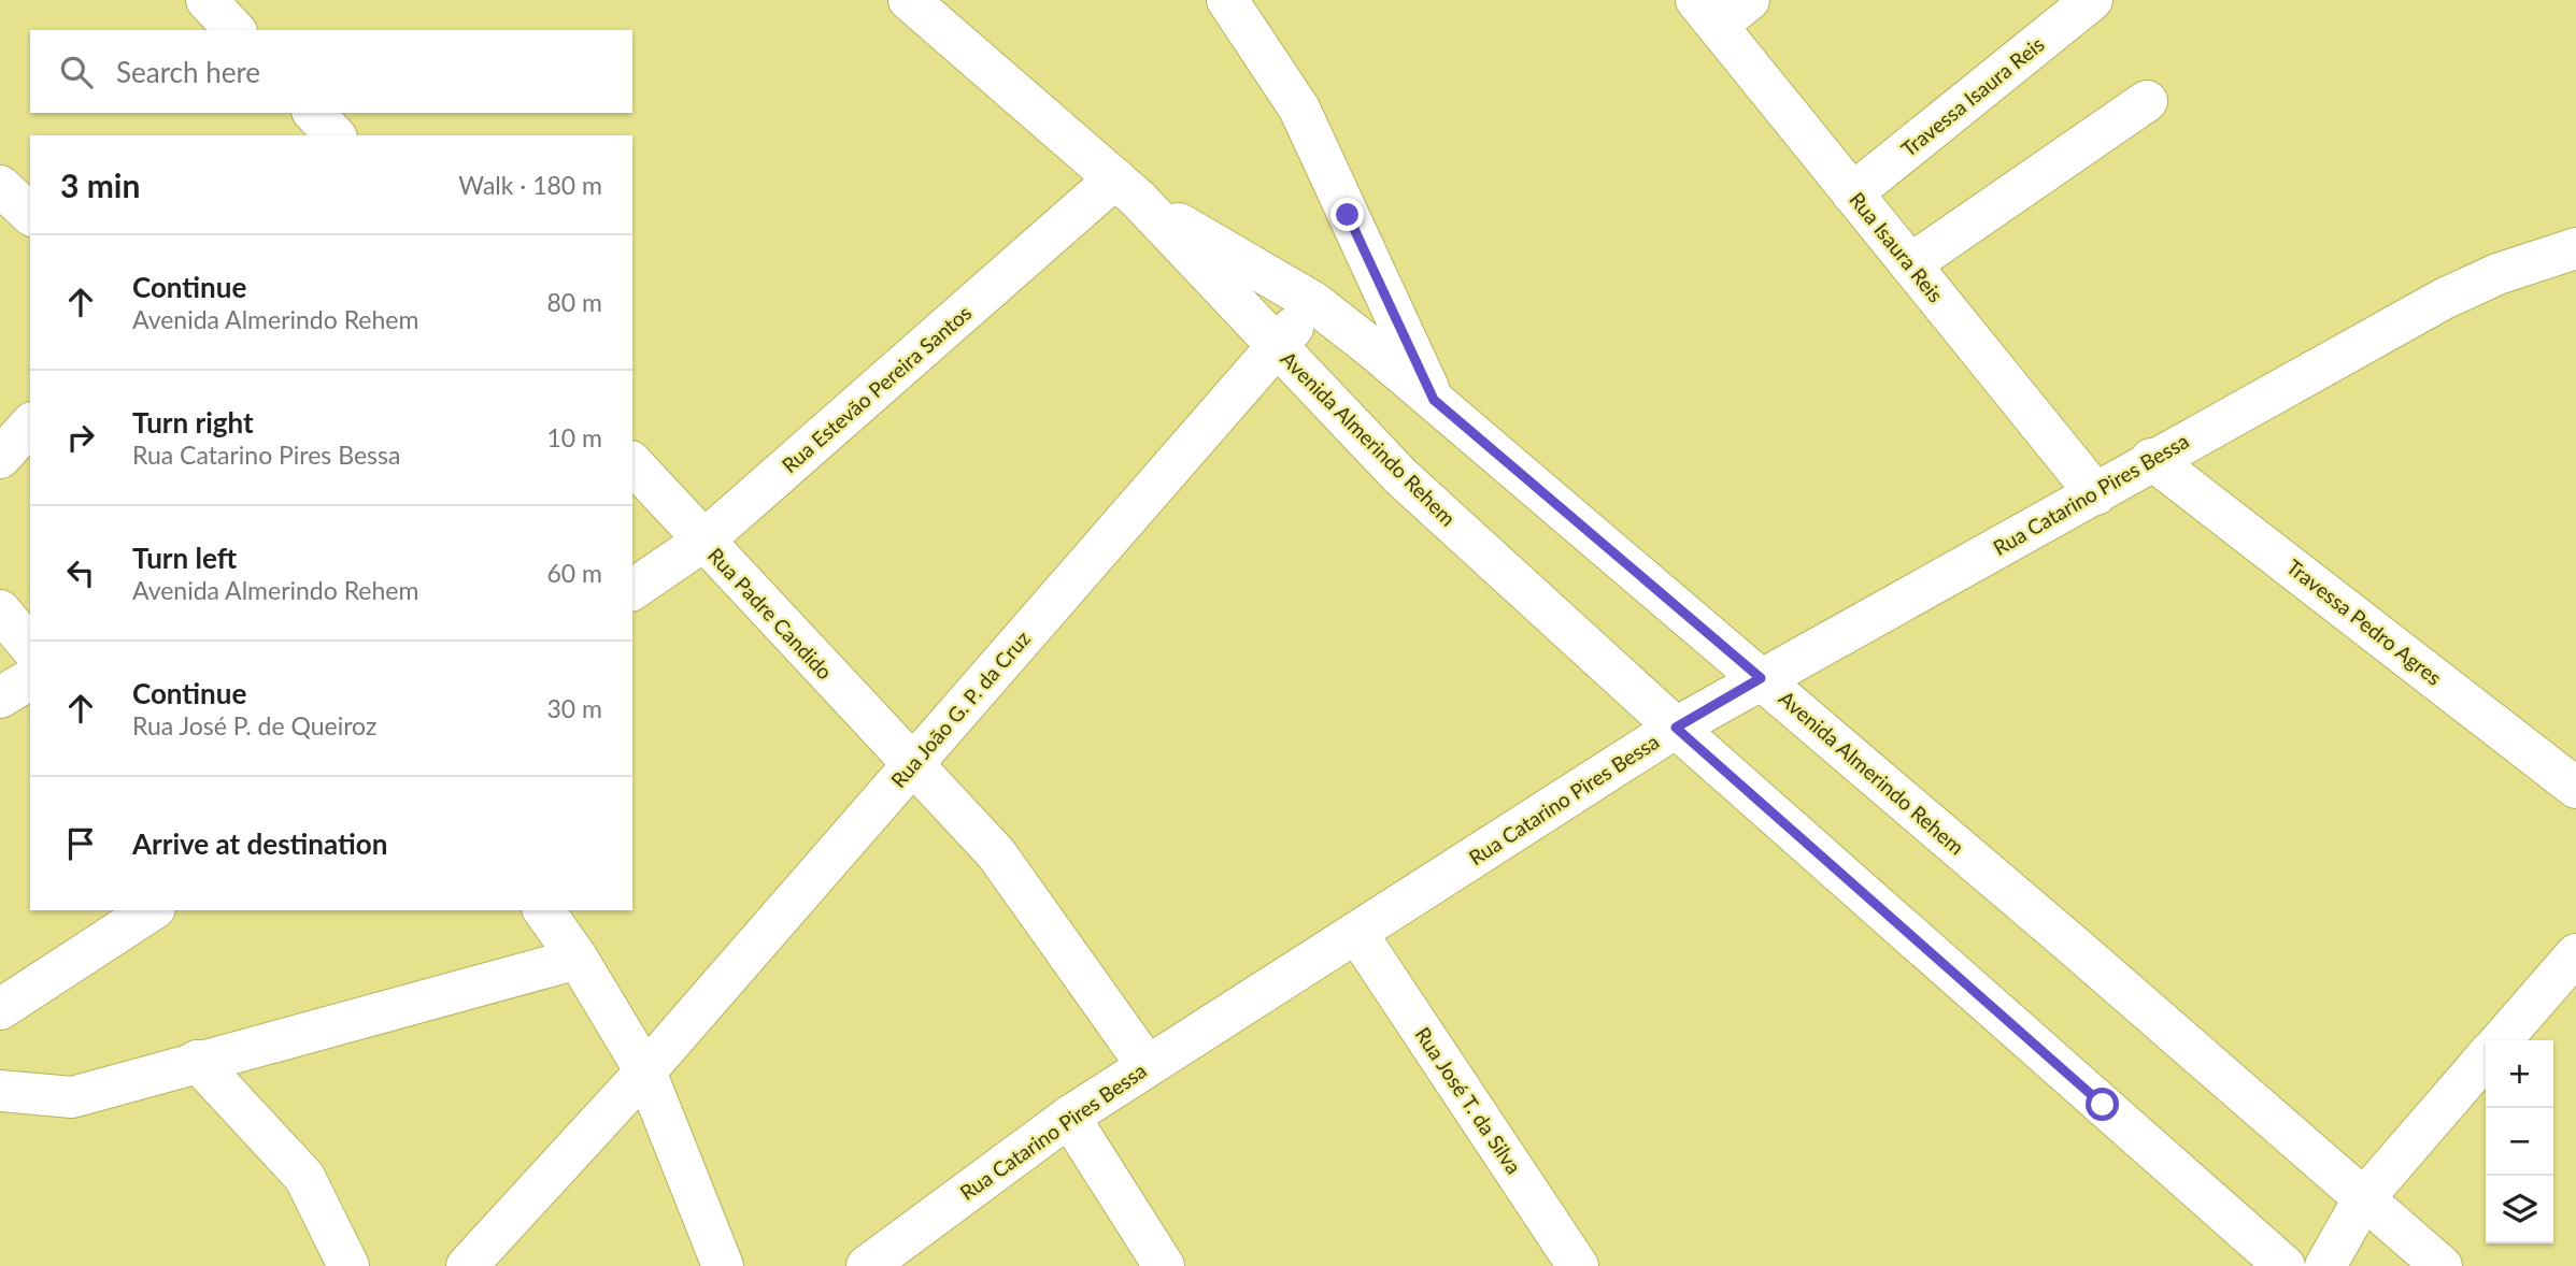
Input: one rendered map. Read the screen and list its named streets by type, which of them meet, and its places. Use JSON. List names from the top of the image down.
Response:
{
  "streets": {
    "street": [
      "Travessa Isaura Reis",
      "Rua Isaura Reis",
      "Rua Estevão Pereira Santos",
      "Avenida Almerindo Rehem",
      "Rua Catarino Pires Bessa",
      "Rua Padre Candido",
      "Travessa Pedro Agres",
      "Rua João G. P. da Cruz",
      "Rua José T. da Silva"
    ]
  },
  "crossings": [
    ["Travessa Isaura Reis", "Rua Isaura Reis"],
    ["Rua Isaura Reis", "Rua Catarino Pires Bessa"],
    ["Rua Estevão Pereira Santos", "Avenida Almerindo Rehem"],
    ["Rua Estevão Pereira Santos", "Rua Padre Candido"],
    ["Avenida Almerindo Rehem", "Rua Catarino Pires Bessa"],
    ["Avenida Almerindo Rehem", "Rua João G. P. da Cruz"],
    ["Rua Catarino Pires Bessa", "Rua Padre Candido"],
    ["Rua Catarino Pires Bessa", "Travessa Pedro Agres"],
    ["Rua Catarino Pires Bessa", "Rua José T. da Silva"],
    ["Rua Padre Candido", "Rua João G. P. da Cruz"]
  ],
  "page": {
    "search": "Search here",
    "heading": ["3 min", "Walk · 180 m"],
    "list": [
      ["Continue", "Avenida Almerindo Rehem", "80 m"],
      ["Turn right", "Rua Catarino Pires Bessa", "10 m"],
      ["Turn left", "Avenida Almerindo Rehem", "60 m"],
      ["Continue", "Rua José P. de Queiroz", "30 m"],
      "Arrive at destination"
    ],
    "map_buttons": ["+", "−"]
  }
}
